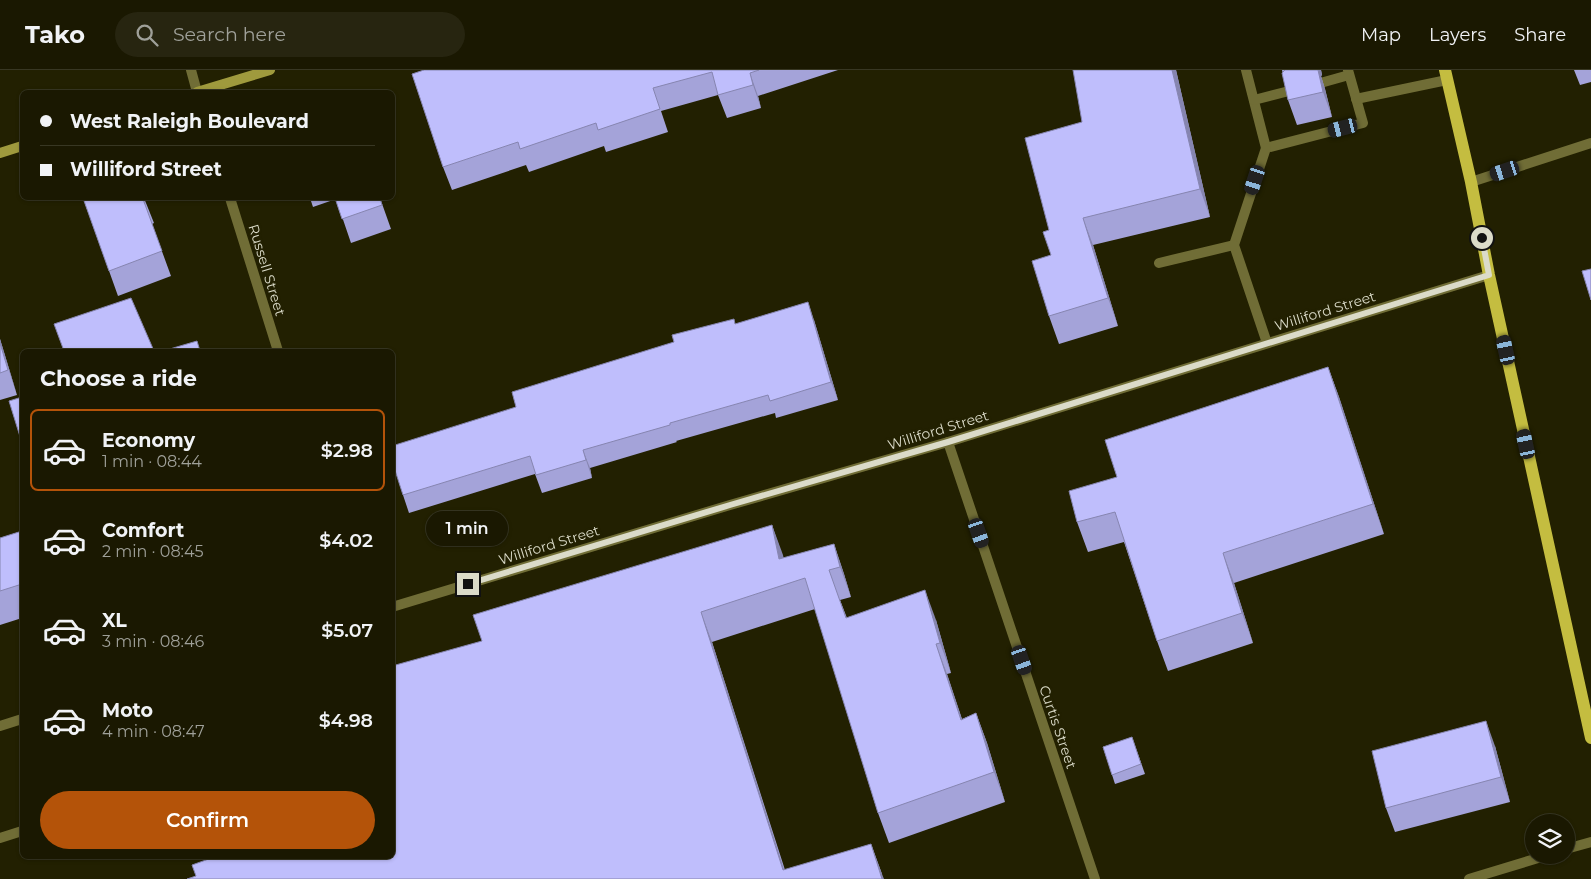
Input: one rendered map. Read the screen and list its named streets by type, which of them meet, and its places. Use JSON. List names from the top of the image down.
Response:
{
  "streets": {
    "street": ["Russell Street", "Williford Street", "Curtis Street"]
  },
  "crossings": [
    ["Williford Street", "Curtis Street"]
  ],
  "page": {
    "header": "Tako",
    "search": "Search here",
    "nav": ["Map", "Layers", "Share"],
    "banner": ["West Raleigh Boulevard", "Williford Street"],
    "heading": "Choose a ride",
    "list": [
      {
        "name": "Economy",
        "note": "1 min · 08:44",
        "value": "$2.98"
      },
      {
        "name": "Comfort",
        "note": "2 min · 08:45",
        "value": "$4.02"
      },
      {
        "name": "XL",
        "note": "3 min · 08:46",
        "value": "$5.07"
      },
      {
        "name": "Moto",
        "note": "4 min · 08:47",
        "value": "$4.98"
      }
    ],
    "bubble": "1 min",
    "buttons": "Confirm"
  }
}
